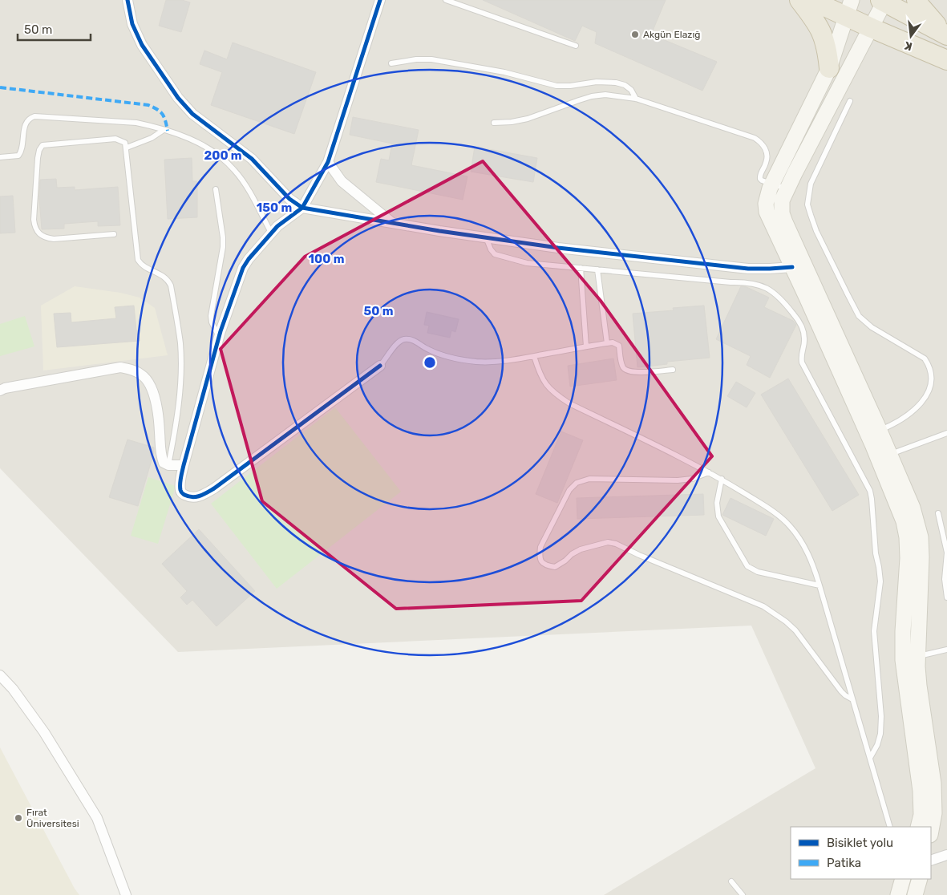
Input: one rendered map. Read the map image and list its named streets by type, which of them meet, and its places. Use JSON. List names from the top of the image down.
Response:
{
  "places": ["Akgün Elazığ", "Fırat Üniversitesi"],
  "legend": ["Bisiklet yolu", "Patika"],
  "scale_bar": "50 m",
  "north": "bottom",
  "rings": [
    "200 m",
    "150 m",
    "100 m",
    "50 m"
  ]
}
